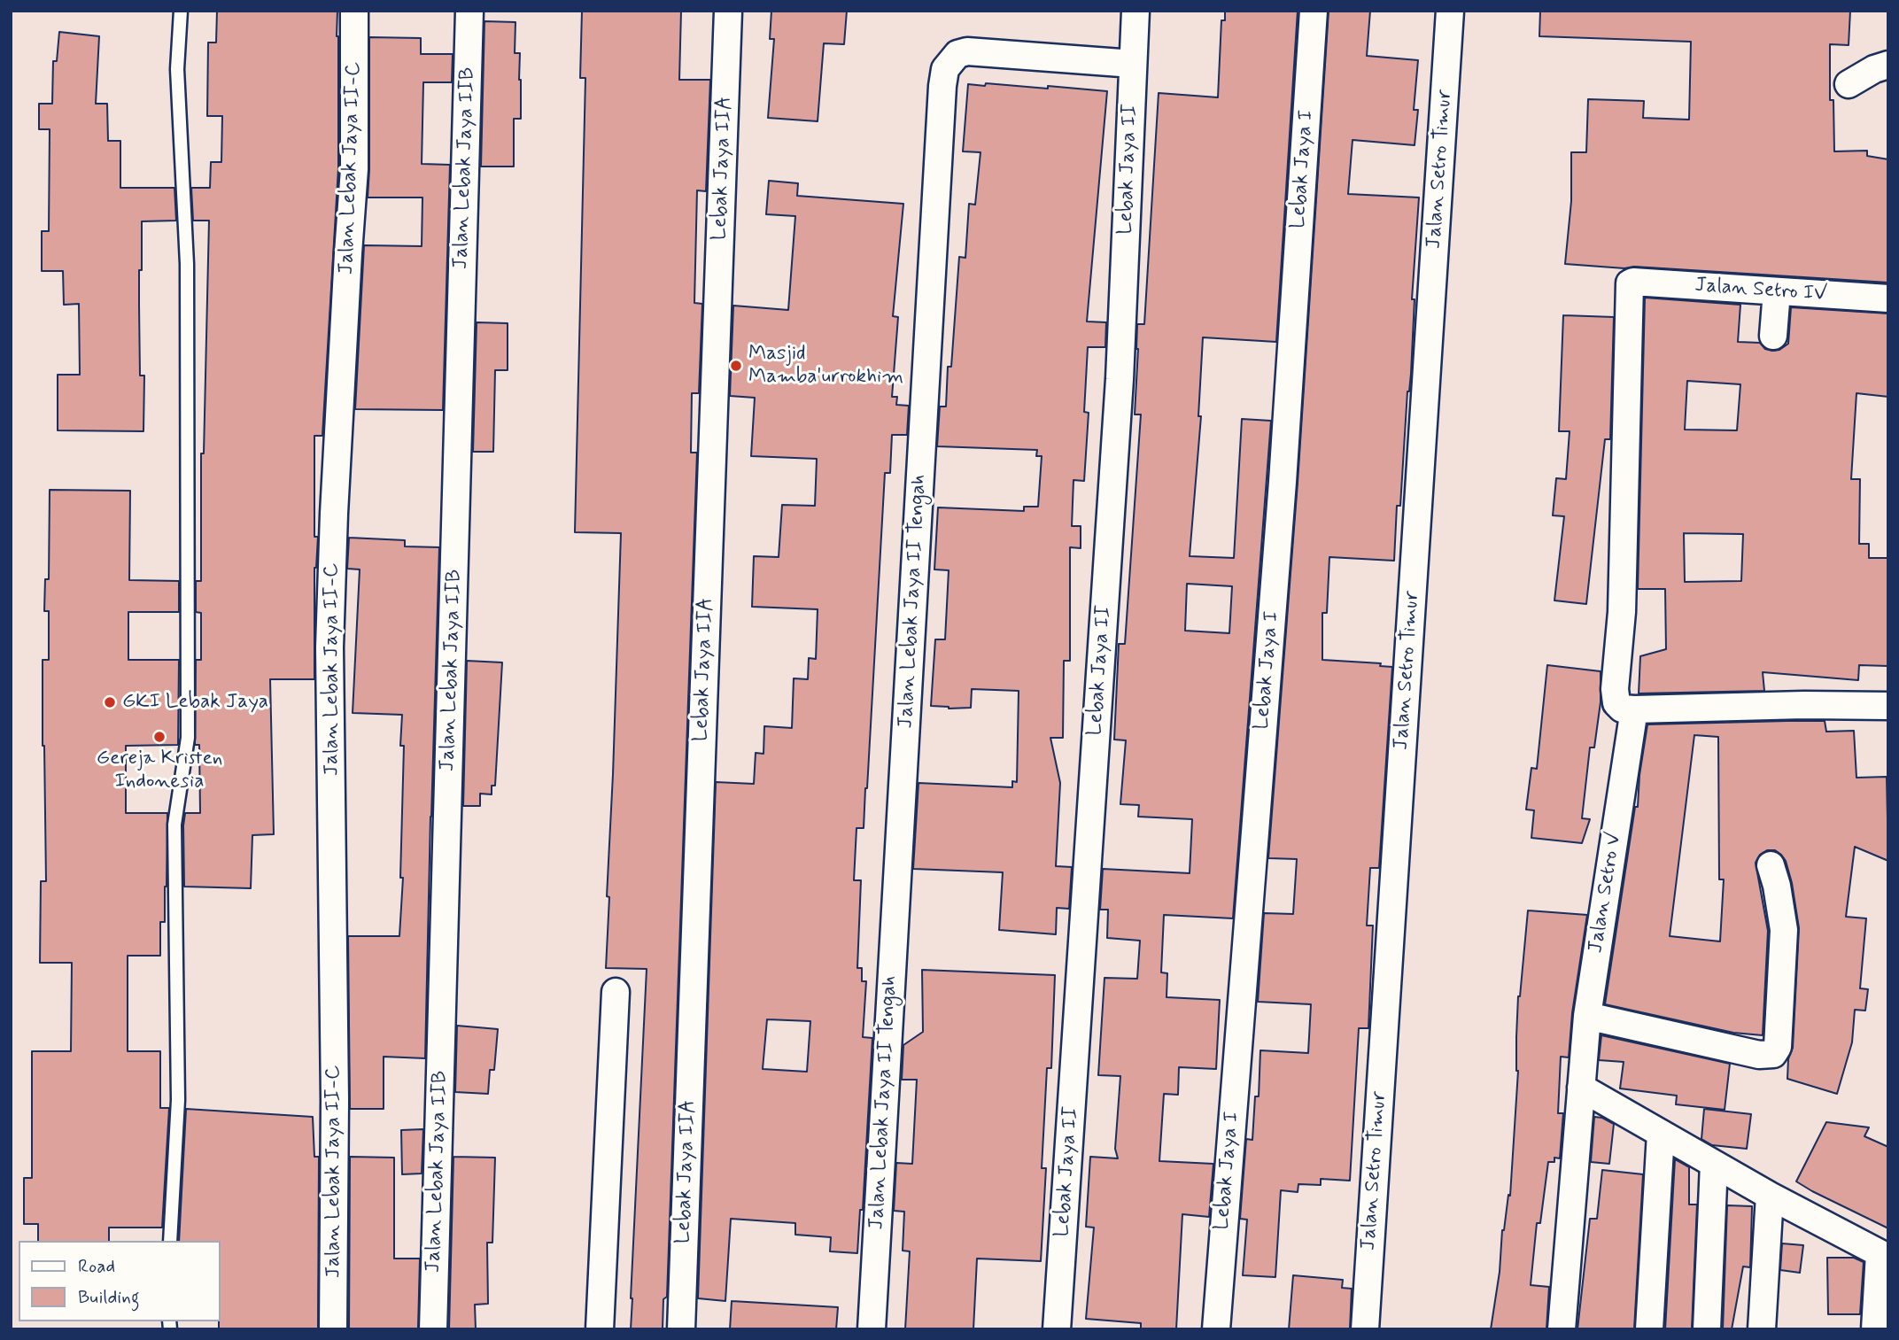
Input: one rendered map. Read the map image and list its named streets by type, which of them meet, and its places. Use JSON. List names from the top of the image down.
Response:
{
  "streets": {
    "street": [
      "Jalan Lebak Jaya II-C",
      "Jalan Lebak Jaya IIB",
      "Lebak Jaya IIA",
      "Lebak Jaya II",
      "Lebak Jaya I",
      "Jalan Setro Timur",
      "Jalan Setro IV",
      "Jalan Lebak Jaya II Tengah",
      "Jalan Setro V"
    ]
  },
  "crossings": [
    ["Lebak Jaya II", "Jalan Lebak Jaya II Tengah"],
    ["Jalan Setro IV", "Jalan Setro V"]
  ],
  "places": ["Masjid Mamba'urrokhim", "GKI Lebak Jaya", "Gereja Kristen Indonesia"],
  "legend": ["Road", "Building"]
}
